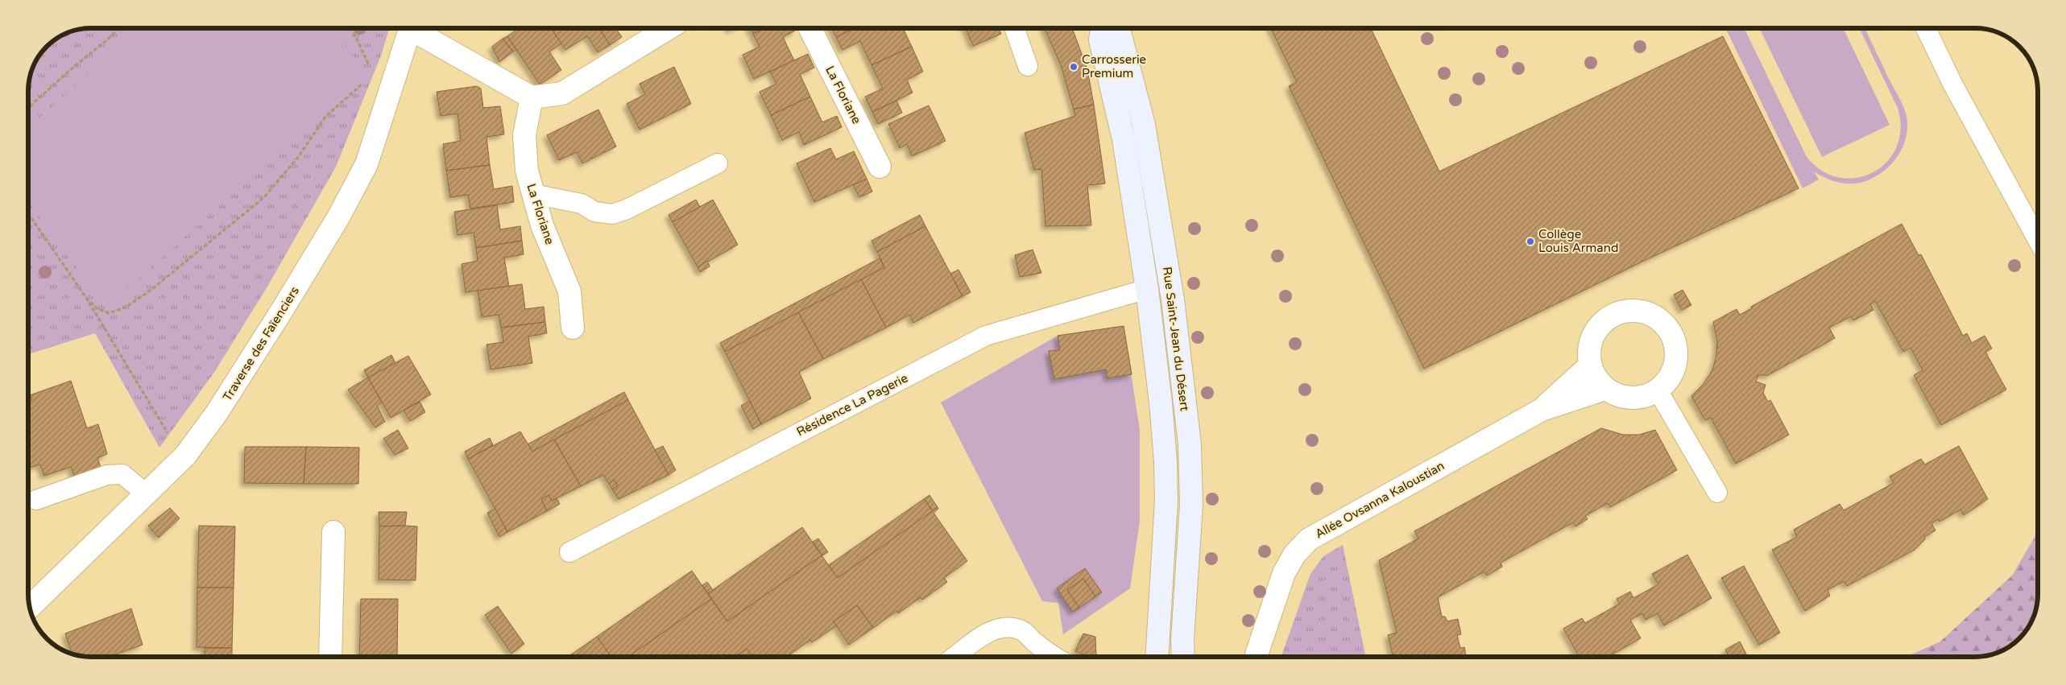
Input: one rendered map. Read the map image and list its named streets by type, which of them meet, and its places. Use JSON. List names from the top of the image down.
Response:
{
  "streets": {
    "street": [
      "La Floriane",
      "Rue Saint-Jean du Désert",
      "Traverse des Faïenciers",
      "Allée Ovsanna Kaloustian"
    ],
    "lane": ["Résidence La Pagerie"]
  },
  "crossings": [
    ["Rue Saint-Jean du Désert", "Résidence La Pagerie"]
  ],
  "places": ["Carrosserie Premium", "Collège Louis Armand"]
}
